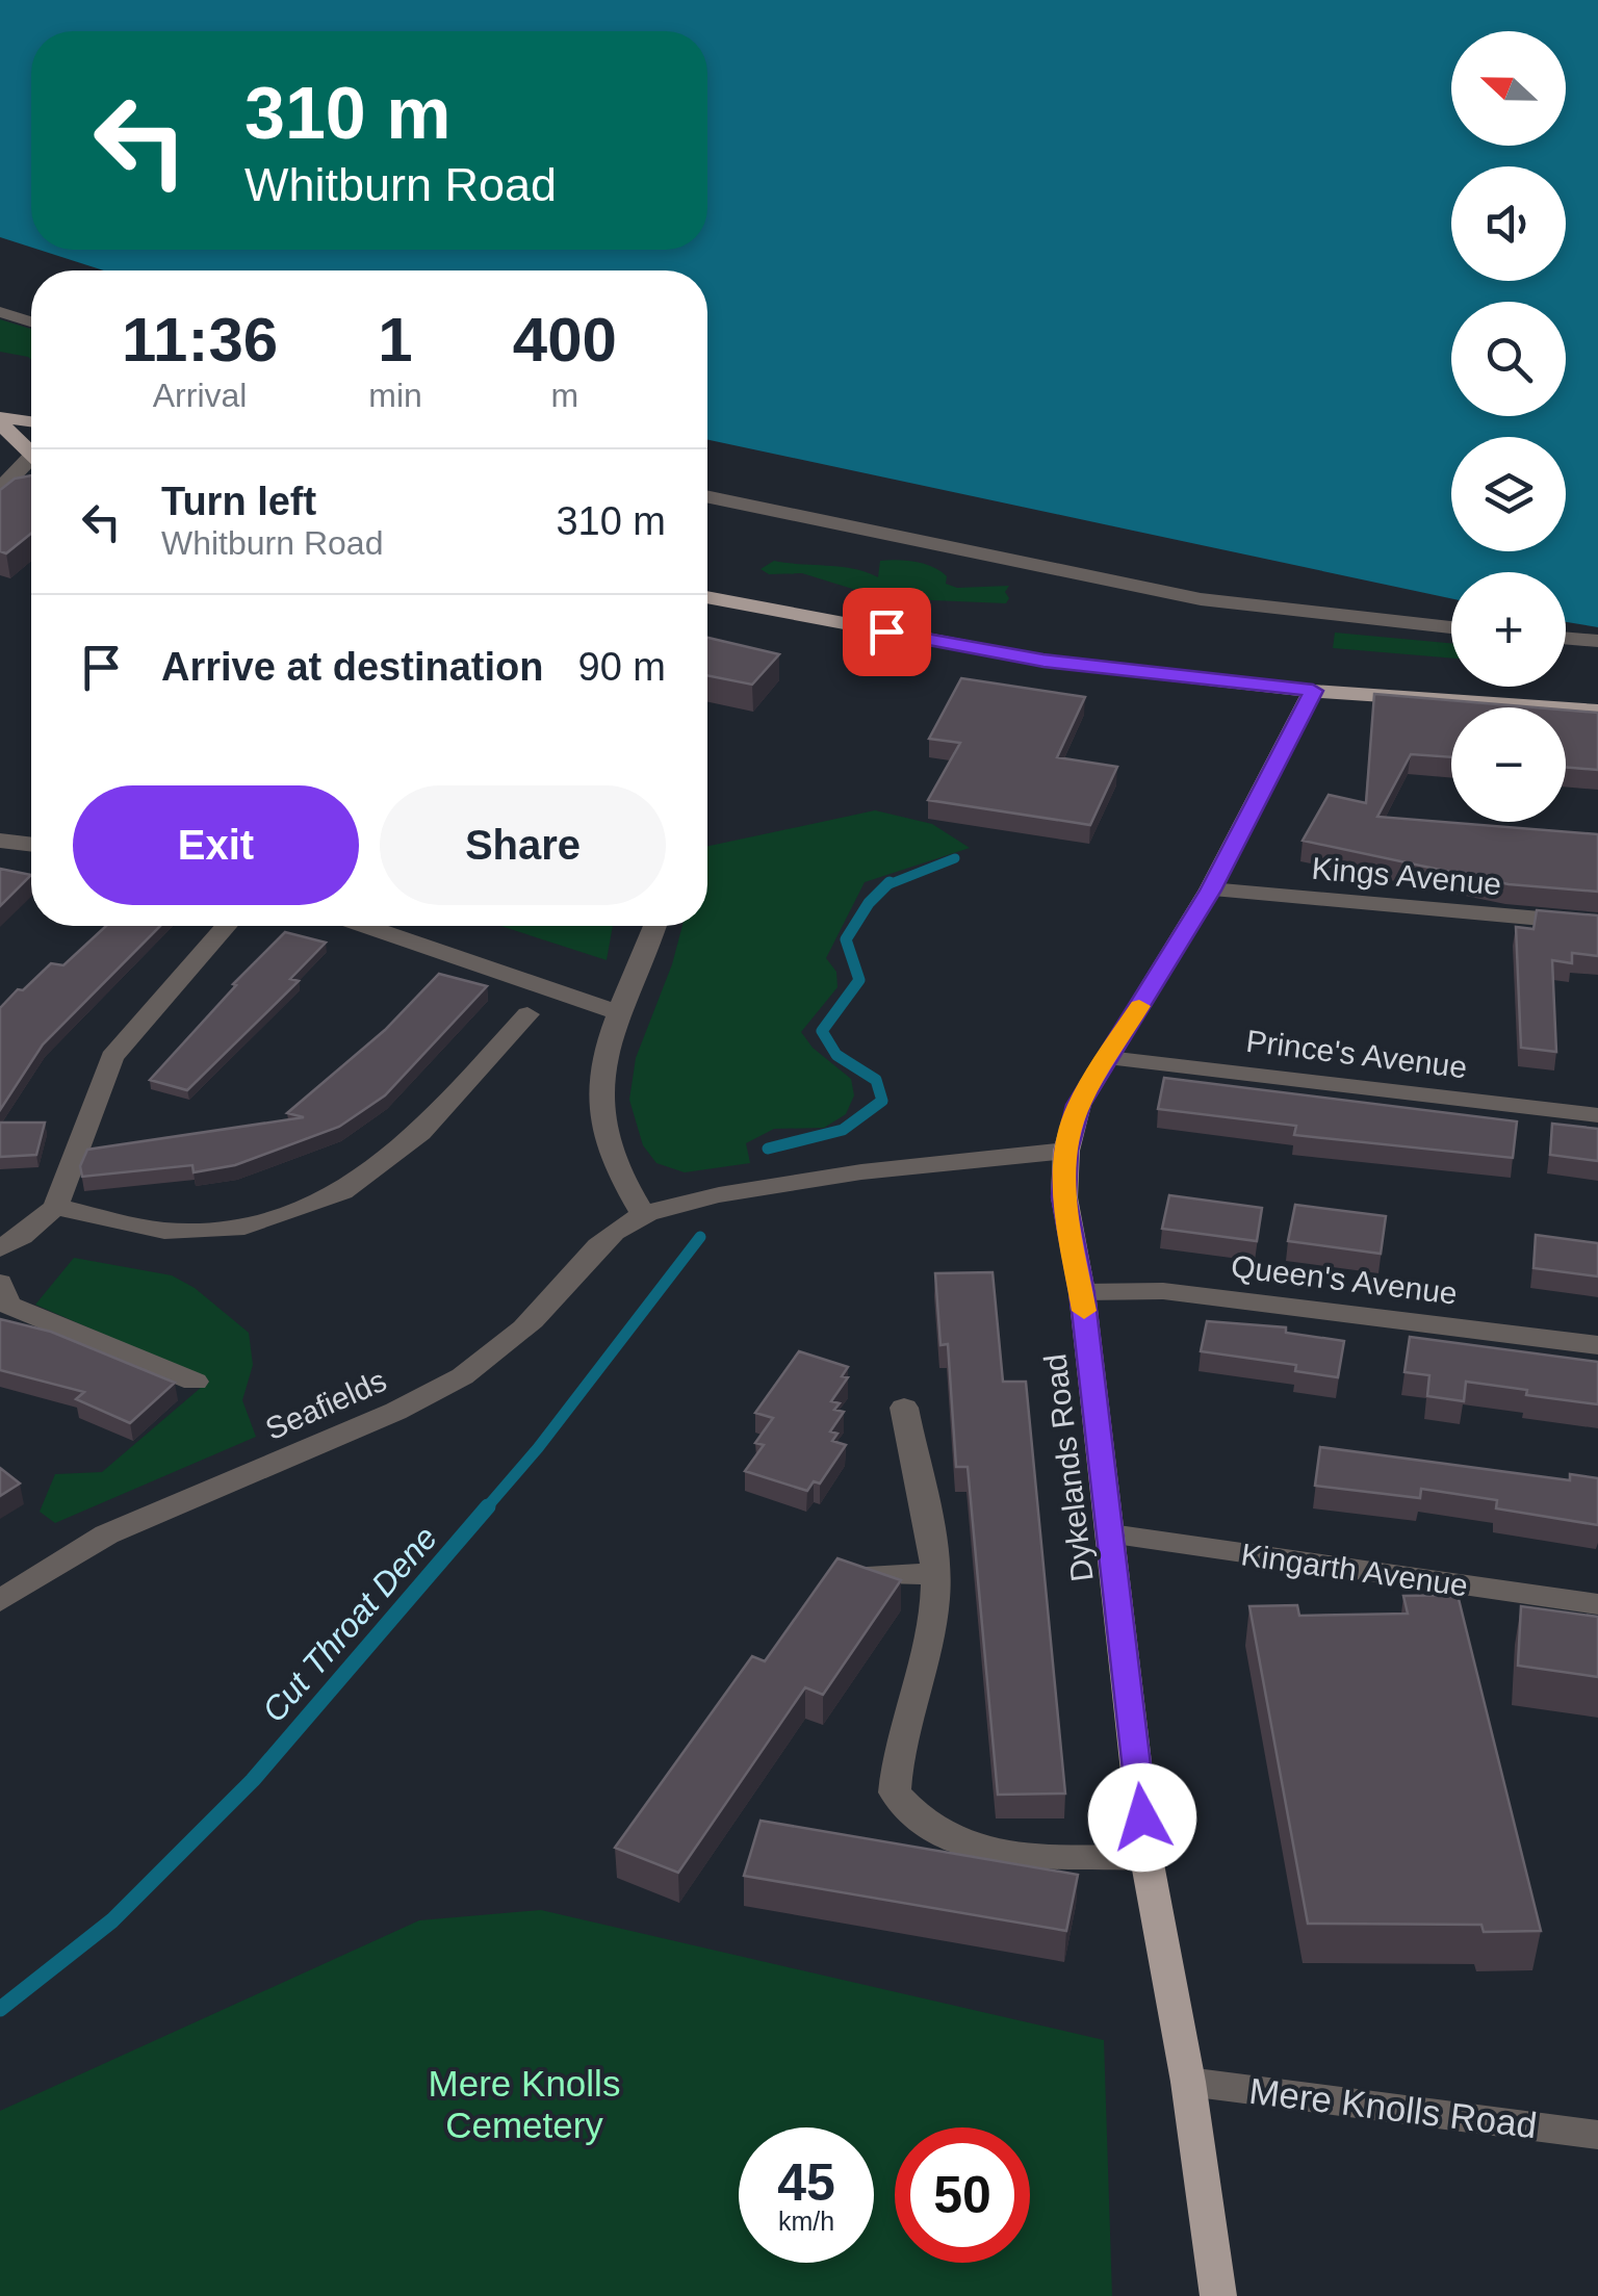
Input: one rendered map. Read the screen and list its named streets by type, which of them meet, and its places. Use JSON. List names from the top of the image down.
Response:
{
  "streets": {
    "main road": ["Dykelands Road"],
    "street": [
      "Kings Avenue",
      "Prince's Avenue",
      "Queen's Avenue",
      "Seafields",
      "Kingarth Avenue",
      "Mere Knolls Road"
    ]
  },
  "crossings": [
    ["Kings Avenue", "Dykelands Road"],
    ["Prince's Avenue", "Dykelands Road"],
    ["Queen's Avenue", "Dykelands Road"],
    ["Dykelands Road", "Kingarth Avenue"],
    ["Dykelands Road", "Mere Knolls Road"]
  ],
  "water": ["Cut Throat Dene"],
  "parks": ["Mere Knolls Cemetery"],
  "north": "left",
  "page": {
    "map_buttons": ["+", "−"],
    "turn": ["310 m", "Whitburn Road"],
    "eta": [
      "11:36",
      "Arrival",
      "1",
      "min",
      "400",
      "m"
    ],
    "list": [
      {
        "name": "Turn left",
        "note": "Whitburn Road",
        "value": "310 m"
      },
      {
        "name": "Arrive at destination",
        "value": "90 m"
      }
    ],
    "buttons": ["Exit", "Share"],
    "speed": "45 km/h",
    "limit": "50"
  }
}
